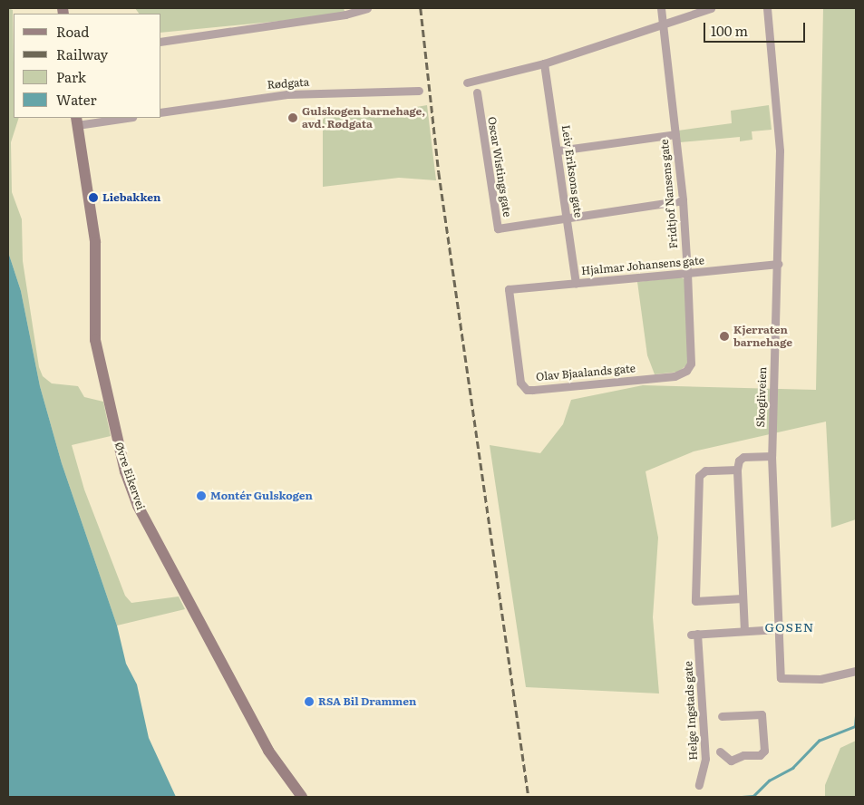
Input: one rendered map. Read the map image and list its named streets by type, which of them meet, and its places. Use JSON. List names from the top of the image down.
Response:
{
  "streets": {
    "main road": ["Øvre Eikervei"],
    "street": [
      "Rødgata",
      "Oscar Wistings gate",
      "Leiv Eriksons gate",
      "Fridtjof Nansens gate",
      "Hjalmar Johansens gate",
      "Olav Bjaalands gate",
      "Skogliveien",
      "Helge Ingstads gate"
    ]
  },
  "crossings": [
    ["Oscar Wistings gate", "Leiv Eriksons gate"],
    ["Leiv Eriksons gate", "Hjalmar Johansens gate"],
    ["Fridtjof Nansens gate", "Hjalmar Johansens gate"],
    ["Fridtjof Nansens gate", "Olav Bjaalands gate"],
    ["Hjalmar Johansens gate", "Olav Bjaalands gate"],
    ["Hjalmar Johansens gate", "Skogliveien"]
  ],
  "districts": ["GOSEN"],
  "places": [
    "Gulskogen barnehage, avd. Rødgata",
    "Liebakken",
    "Kjerraten barnehage",
    "Montér Gulskogen",
    "RSA Bil Drammen"
  ],
  "legend": [
    "Road",
    "Railway",
    "Park",
    "Water"
  ],
  "scale_bar": "100 m"
}
